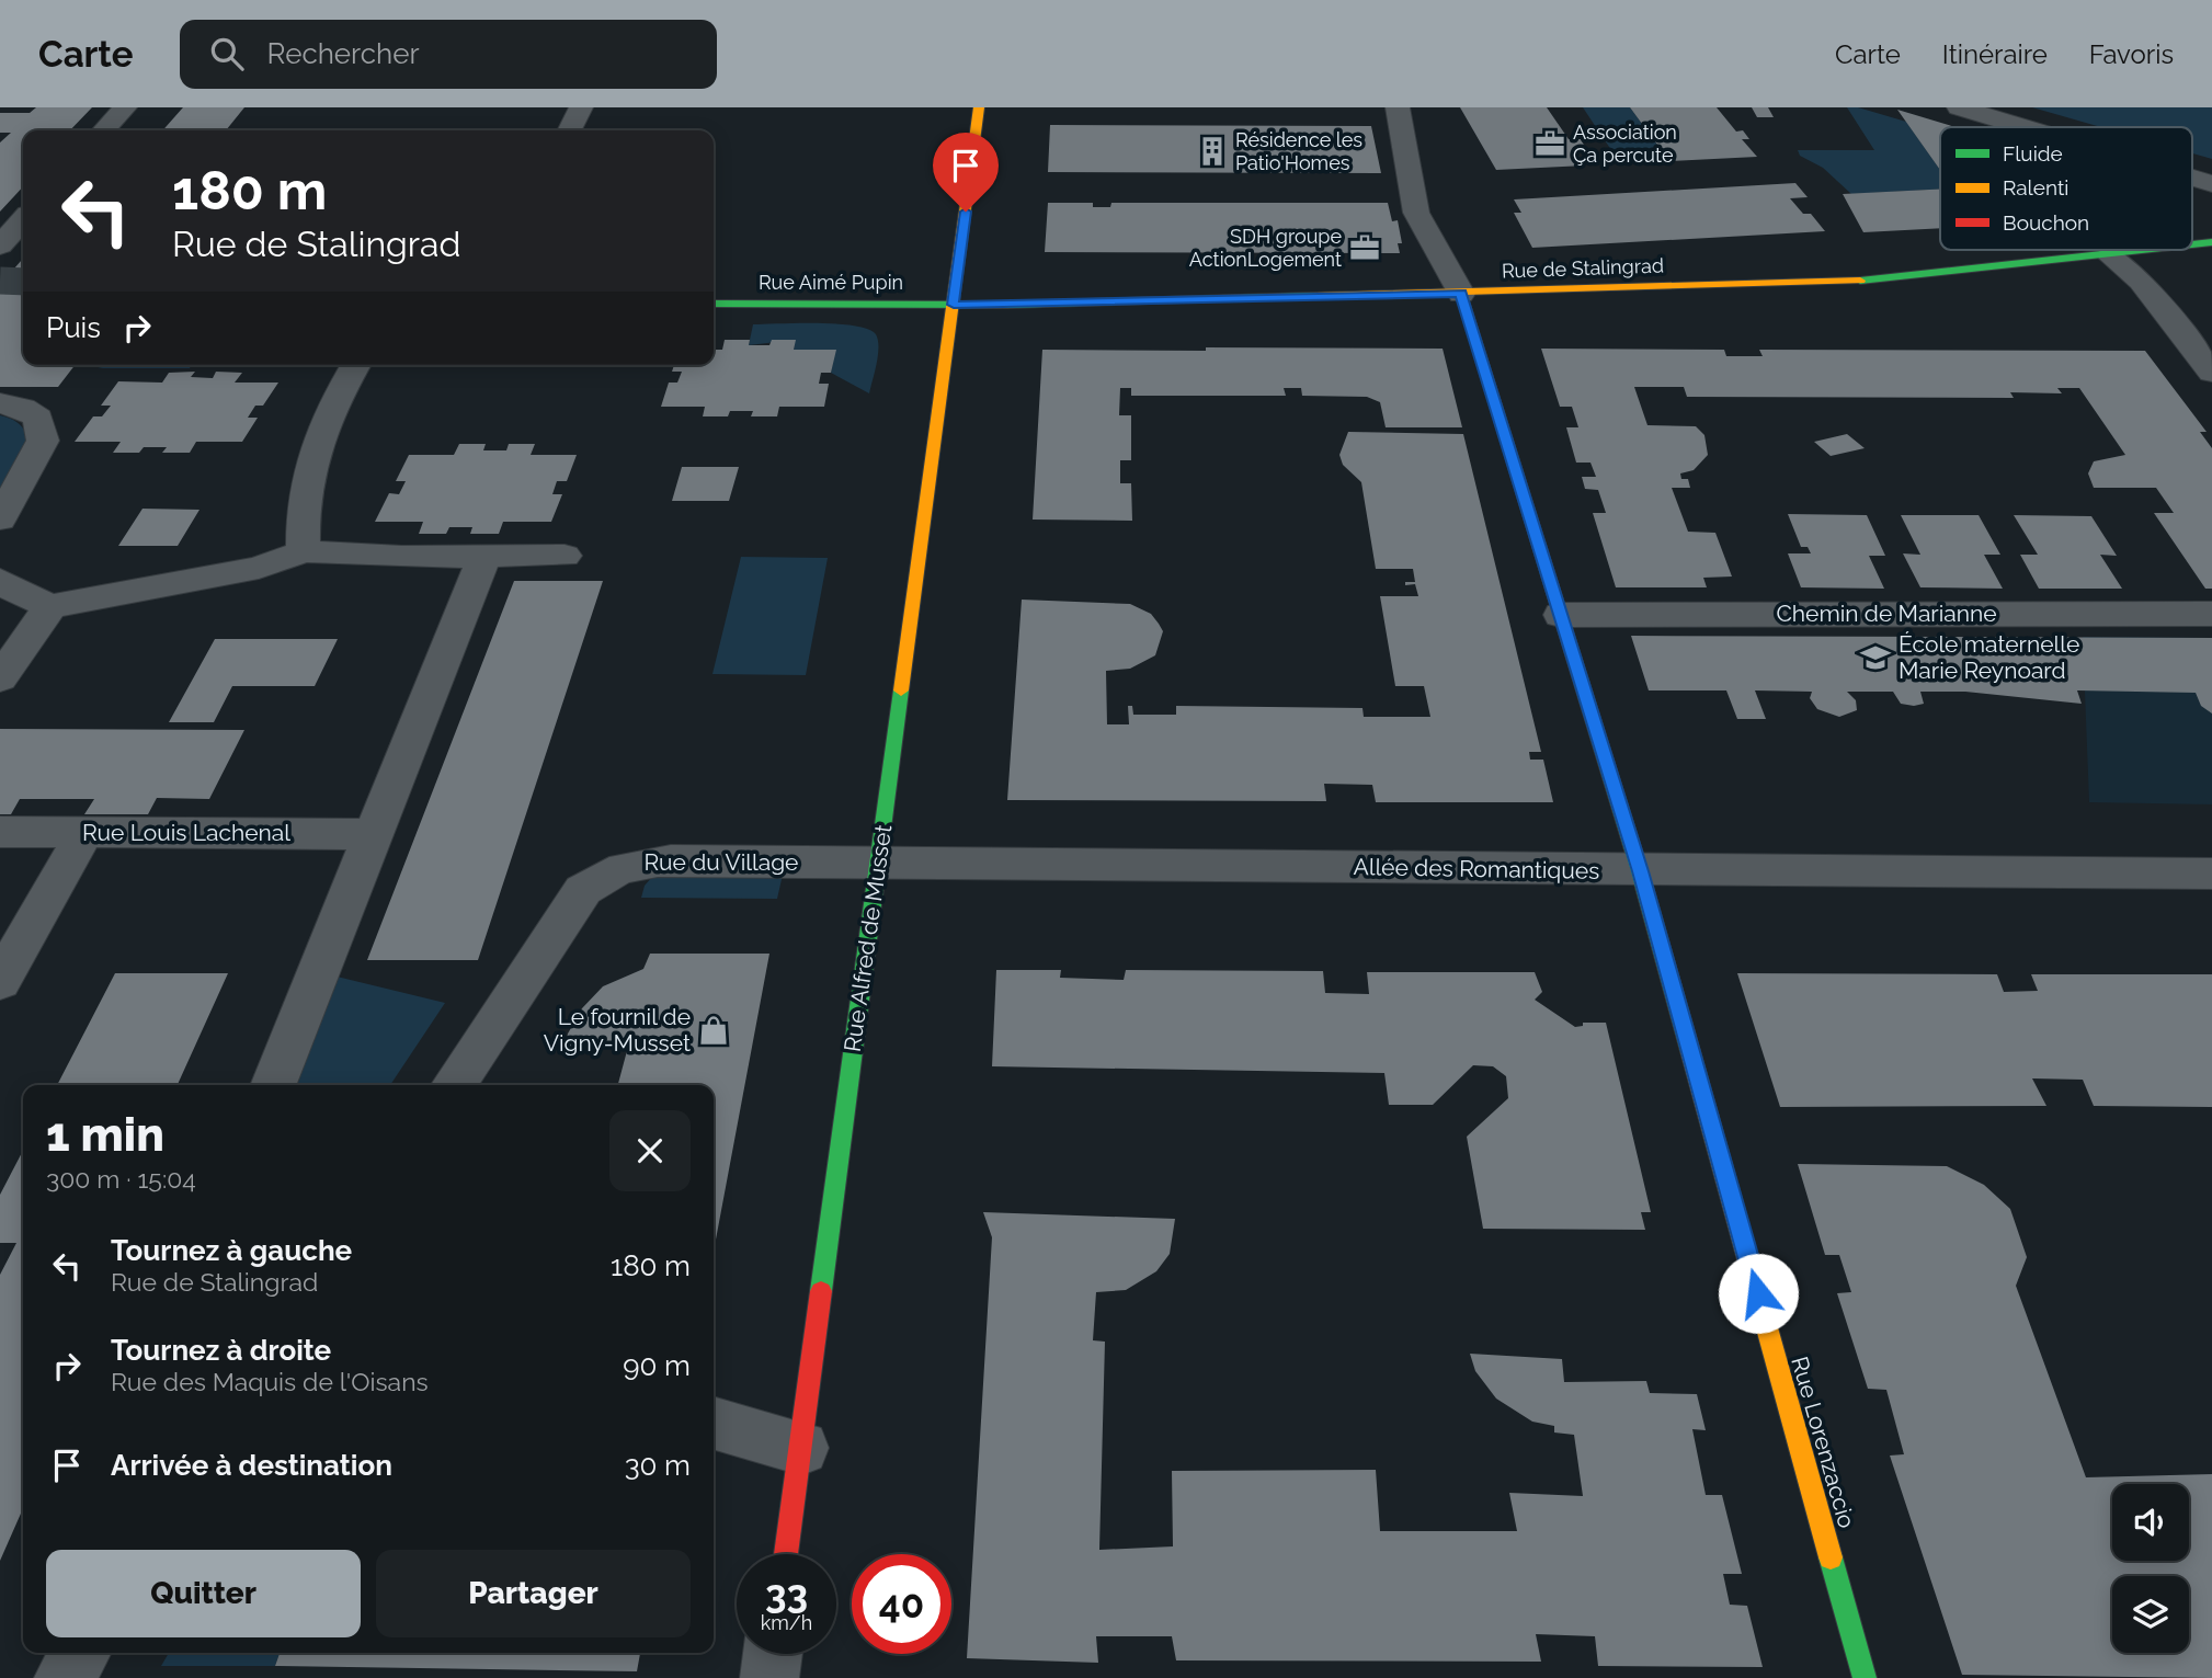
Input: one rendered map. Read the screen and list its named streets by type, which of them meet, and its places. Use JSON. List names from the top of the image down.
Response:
{
  "streets": {
    "street": [
      "Rue de Stalingrad",
      "Rue Aimé Pupin",
      "Chemin de Marianne",
      "Rue Louis Lachenal",
      "Rue du Village",
      "Allée des Romantiques",
      "Rue Alfred de Musset",
      "Rue Lorenzaccio"
    ]
  },
  "crossings": [
    ["Rue de Stalingrad", "Rue Aimé Pupin"],
    ["Rue de Stalingrad", "Rue Alfred de Musset"],
    ["Rue de Stalingrad", "Rue Lorenzaccio"],
    ["Rue Aimé Pupin", "Rue Alfred de Musset"],
    ["Chemin de Marianne", "Rue Lorenzaccio"],
    ["Rue du Village", "Allée des Romantiques"],
    ["Rue du Village", "Rue Alfred de Musset"],
    ["Allée des Romantiques", "Rue Alfred de Musset"],
    ["Allée des Romantiques", "Rue Lorenzaccio"]
  ],
  "places": {
    "office": ["Association Ça percute", "SDH groupe ActionLogement"],
    "building": ["Résidence les Patio'Homes"],
    "school or university": ["École maternelle Marie Reynoard"],
    "shop": ["Le fournil de Vigny-Musset"]
  },
  "legend": ["Fluide", "Ralenti", "Bouchon"],
  "page": {
    "header": "Carte",
    "search": "Rechercher",
    "nav": ["Carte", "Itinéraire", "Favoris"],
    "turn": ["180 m", "Rue de Stalingrad"],
    "then": "Puis",
    "heading": ["1 min", "300 m · 15:04"],
    "list": [
      {
        "name": "Tournez à gauche",
        "note": "Rue de Stalingrad",
        "value": "180 m"
      },
      {
        "name": "Tournez à droite",
        "note": "Rue des Maquis de l'Oisans",
        "value": "90 m"
      },
      {
        "name": "Arrivée à destination",
        "value": "30 m"
      }
    ],
    "buttons": ["Quitter", "Partager"],
    "speed": "33 km/h",
    "limit": "40"
  }
}
